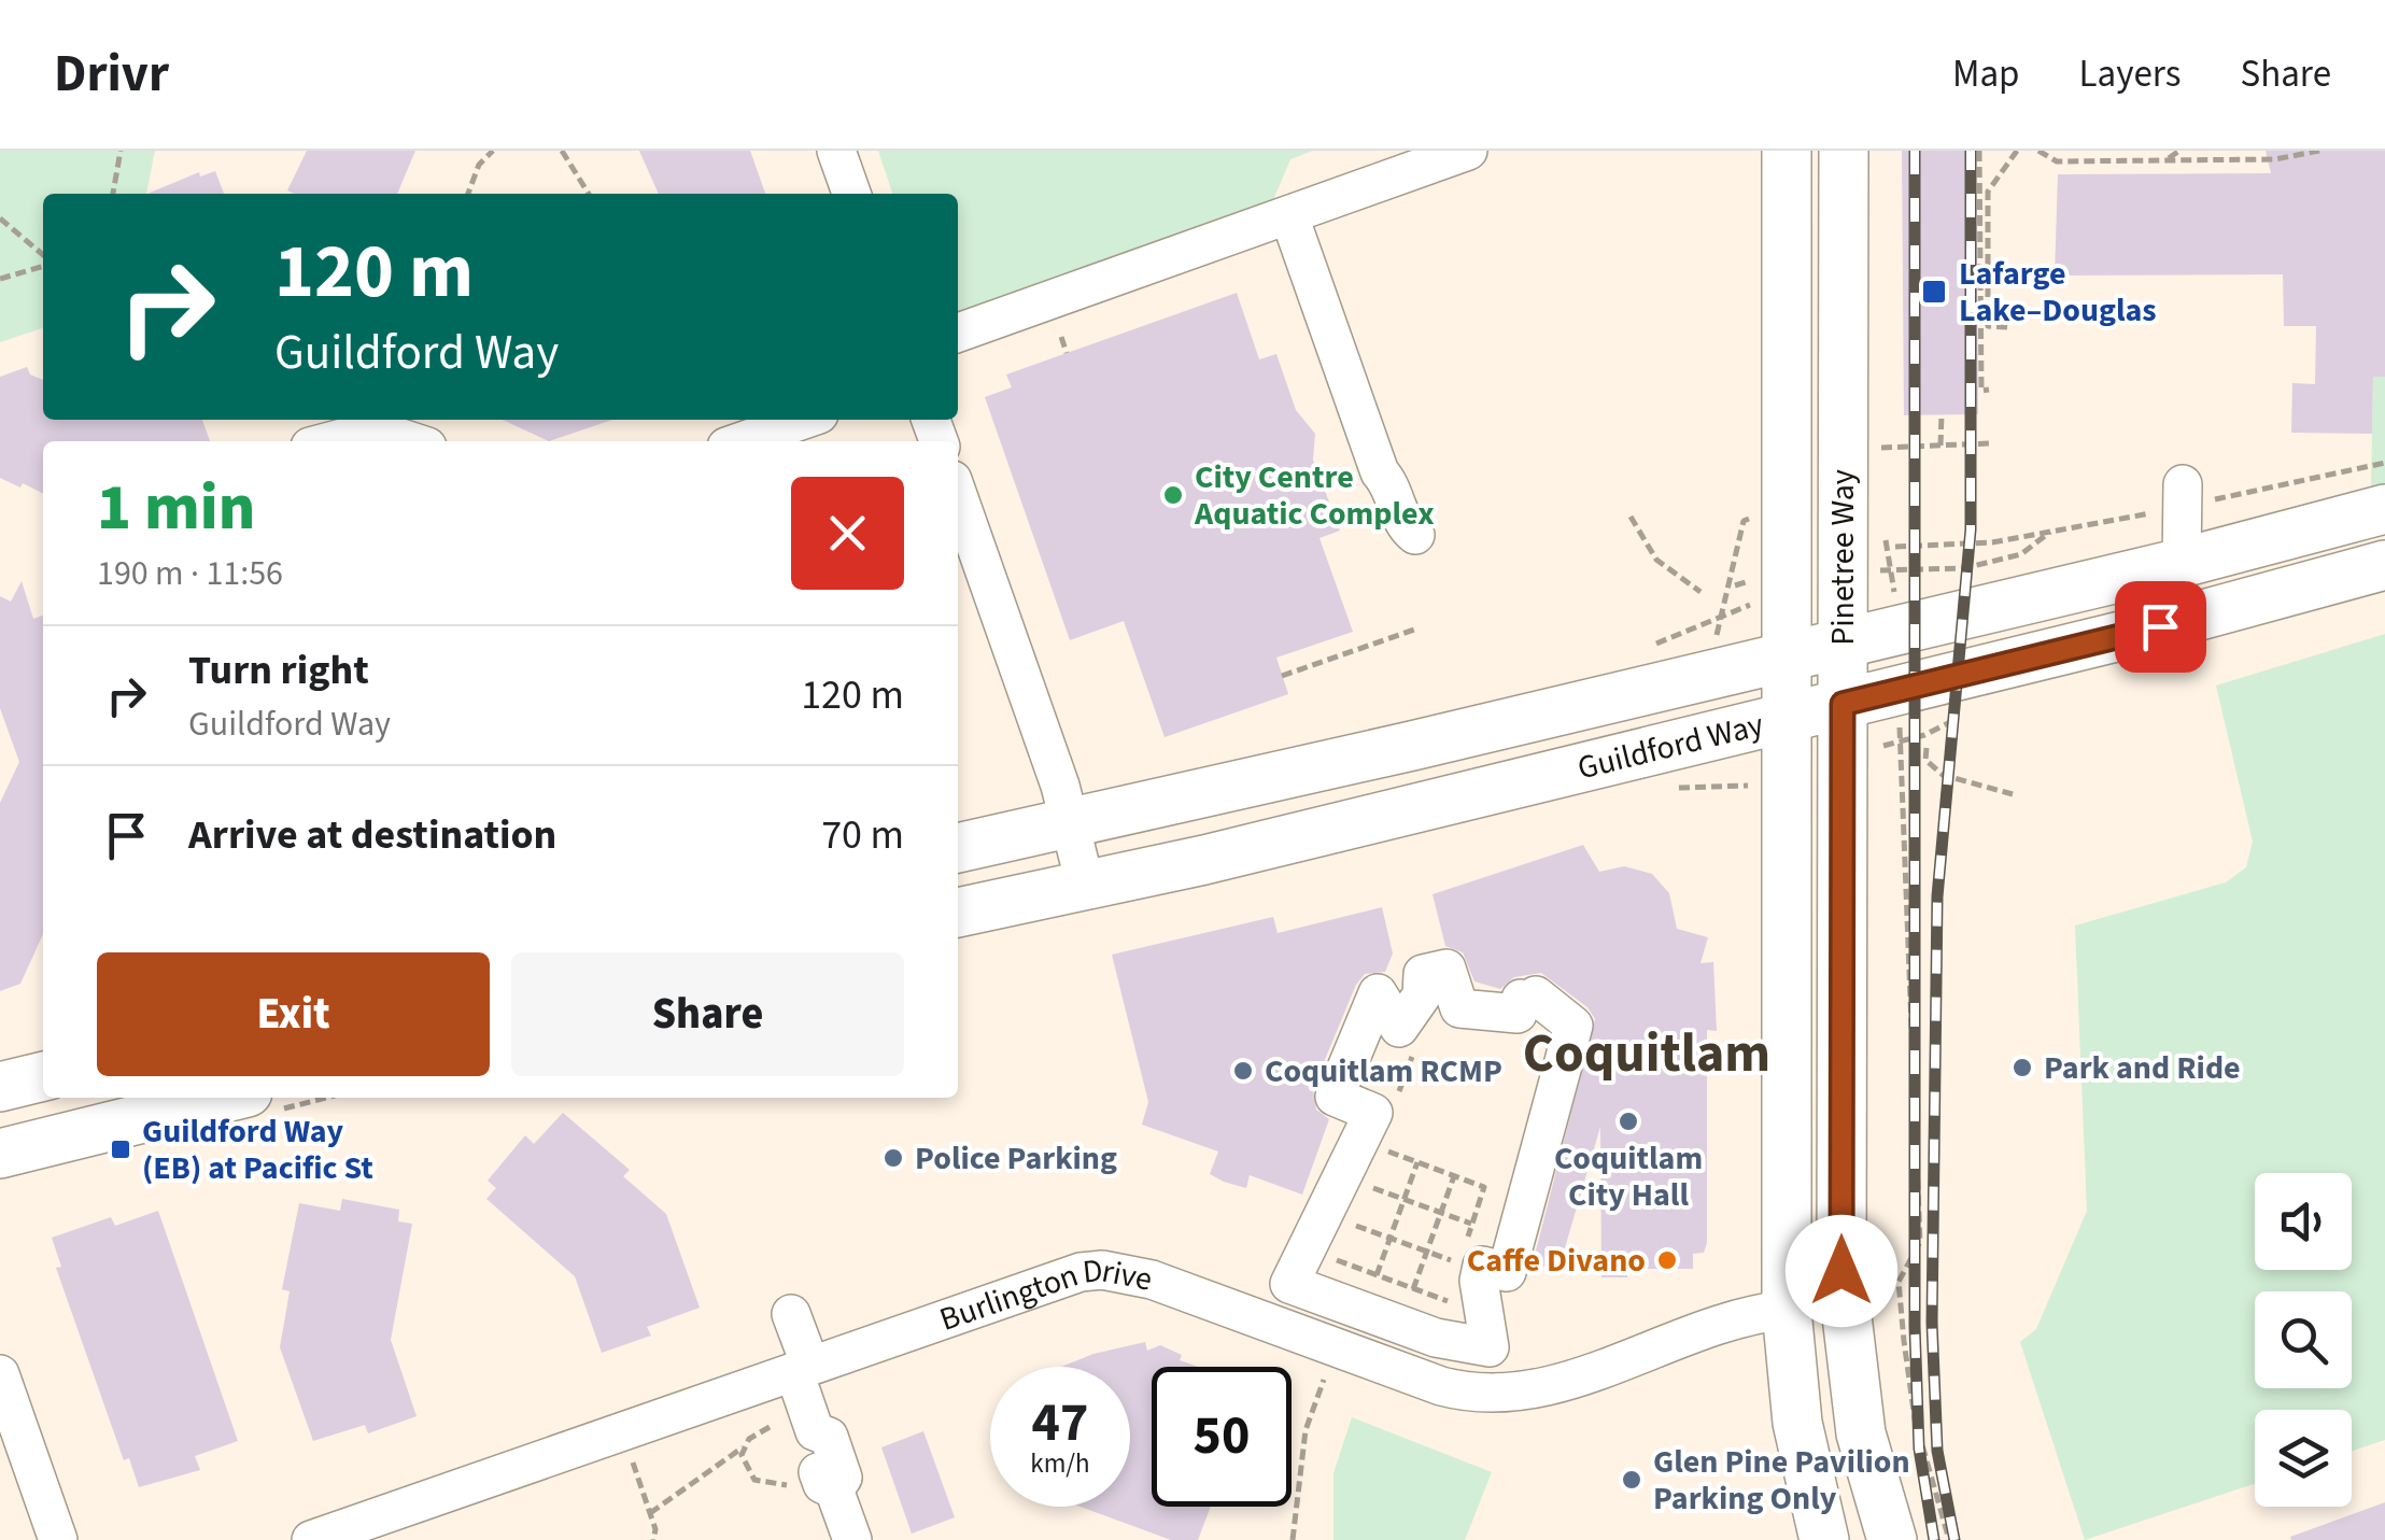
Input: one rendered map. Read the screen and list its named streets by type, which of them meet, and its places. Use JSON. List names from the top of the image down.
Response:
{
  "streets": {
    "main road": ["Pinetree Way", "Guildford Way"],
    "street": ["Burlington Drive"]
  },
  "crossings": [
    ["Pinetree Way", "Guildford Way"],
    ["Pinetree Way", "Burlington Drive"]
  ],
  "districts": ["Coquitlam"],
  "places": {
    "transit": ["Lafarge Lake–Douglas", "Guildford Way (EB) at Pacific St"],
    "other": [
      "City Centre Aquatic Complex",
      "Park and Ride",
      "Coquitlam RCMP",
      "Coquitlam City Hall",
      "Police Parking",
      "Caffe Divano",
      "Glen Pine Pavilion Parking Only"
    ]
  },
  "page": {
    "header": "Drivr",
    "nav": ["Map", "Layers", "Share"],
    "turn": ["120 m", "Guildford Way"],
    "heading": ["1 min", "190 m · 11:56"],
    "list": [
      {
        "name": "Turn right",
        "note": "Guildford Way",
        "value": "120 m"
      },
      {
        "name": "Arrive at destination",
        "value": "70 m"
      }
    ],
    "buttons": ["Exit", "Share"],
    "speed": "47 km/h",
    "limit": "50"
  }
}
